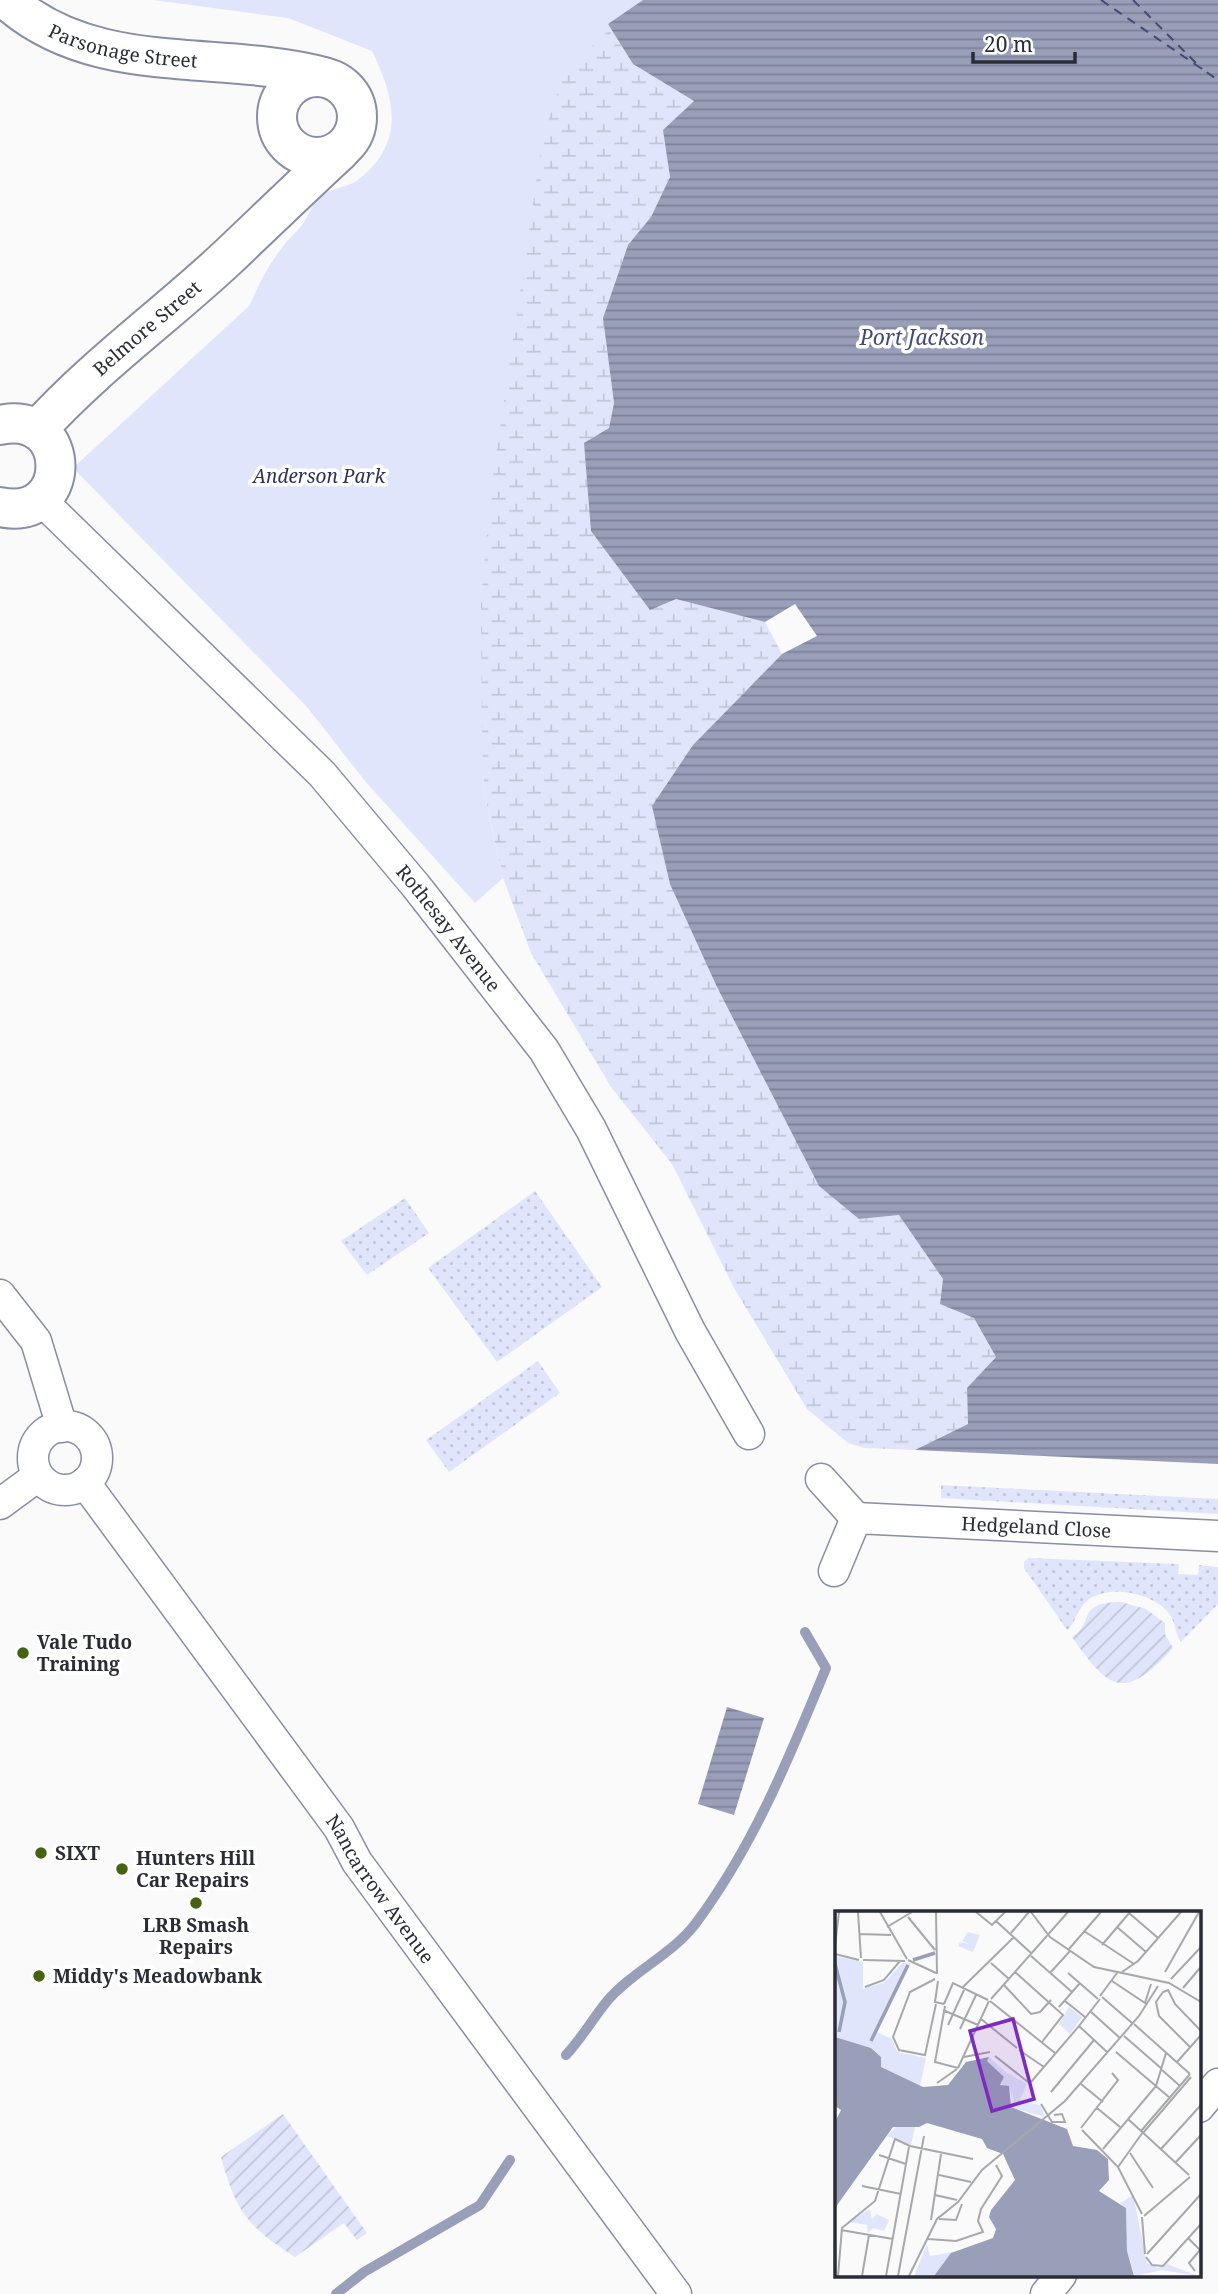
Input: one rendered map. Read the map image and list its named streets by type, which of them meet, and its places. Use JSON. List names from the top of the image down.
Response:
{
  "streets": {
    "main road": ["Parsonage Street", "Belmore Street"],
    "street": ["Rothesay Avenue", "Hedgeland Close", "Nancarrow Avenue"]
  },
  "crossings": [
    ["Parsonage Street", "Belmore Street"]
  ],
  "water": ["Port Jackson"],
  "parks": ["Anderson Park"],
  "places": [
    "Vale Tudo Training",
    "SIXT",
    "Hunters Hill Car Repairs",
    "LRB Smash Repairs",
    "Middy's Meadowbank"
  ],
  "scale_bar": "20 m"
}
